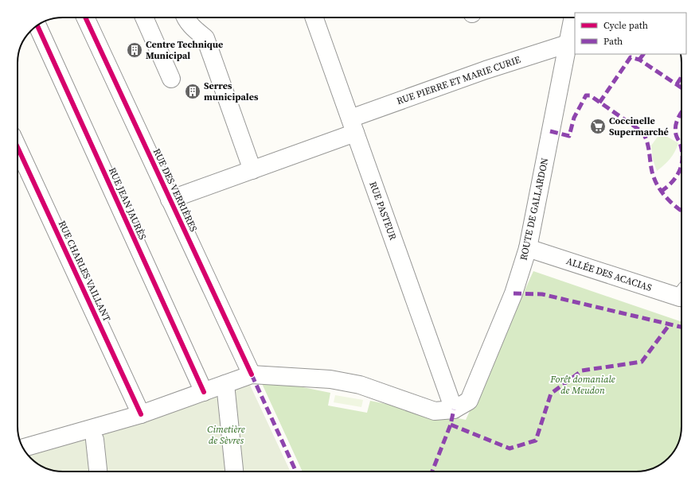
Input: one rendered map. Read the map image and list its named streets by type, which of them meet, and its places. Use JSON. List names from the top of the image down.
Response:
{
  "streets": {
    "street": [
      "RUE PIERRE ET MARIE CURIE",
      "RUE DES VERRIÈRES",
      "RUE JEAN JAURÈS",
      "ROUTE DE GALLARDON",
      "RUE PASTEUR",
      "RUE CHARLES VAILLANT",
      "ALLÉE DES ACACIAS"
    ]
  },
  "crossings": [
    ["RUE PIERRE ET MARIE CURIE", "RUE DES VERRIÈRES"],
    ["RUE PIERRE ET MARIE CURIE", "ROUTE DE GALLARDON"],
    ["RUE PIERRE ET MARIE CURIE", "RUE PASTEUR"],
    ["ROUTE DE GALLARDON", "RUE PASTEUR"],
    ["ROUTE DE GALLARDON", "ALLÉE DES ACACIAS"]
  ],
  "parks": ["Forêt domaniale de Meudon", "Cimetière de Sèvres"],
  "places": {
    "building": ["Centre Technique Municipal", "Serres municipales"],
    "supermarket": ["Coccinelle Supermarché"]
  },
  "legend": ["Cycle path", "Path"]
}
